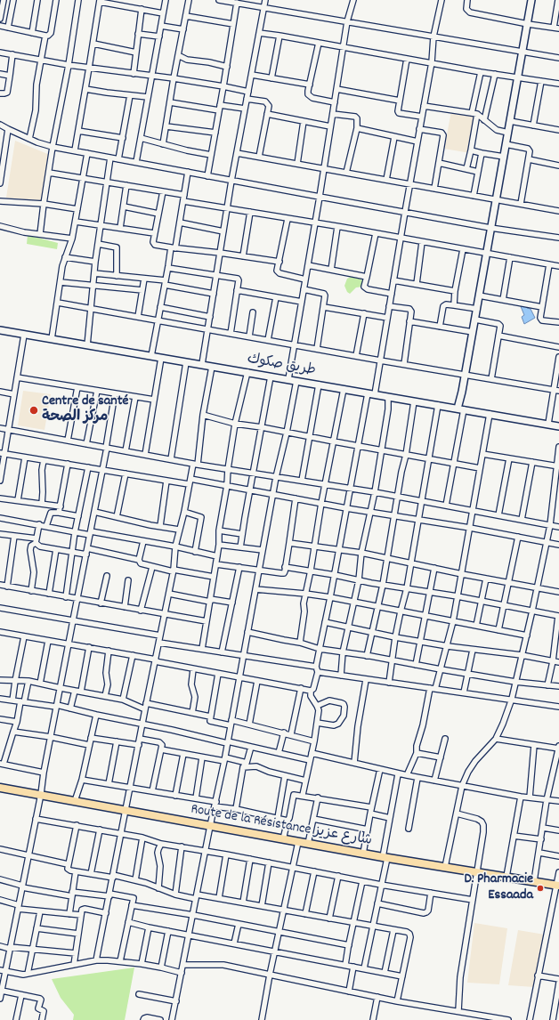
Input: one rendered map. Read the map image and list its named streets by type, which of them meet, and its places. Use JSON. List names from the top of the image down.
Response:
{
  "streets": {
    "main road": ["Route de la Résistance شارع عزيز"],
    "street": ["طريق صكوك"]
  },
  "places": ["Centre de santé مركز الصحة", "D. Pharmacie Essaada"]
}
